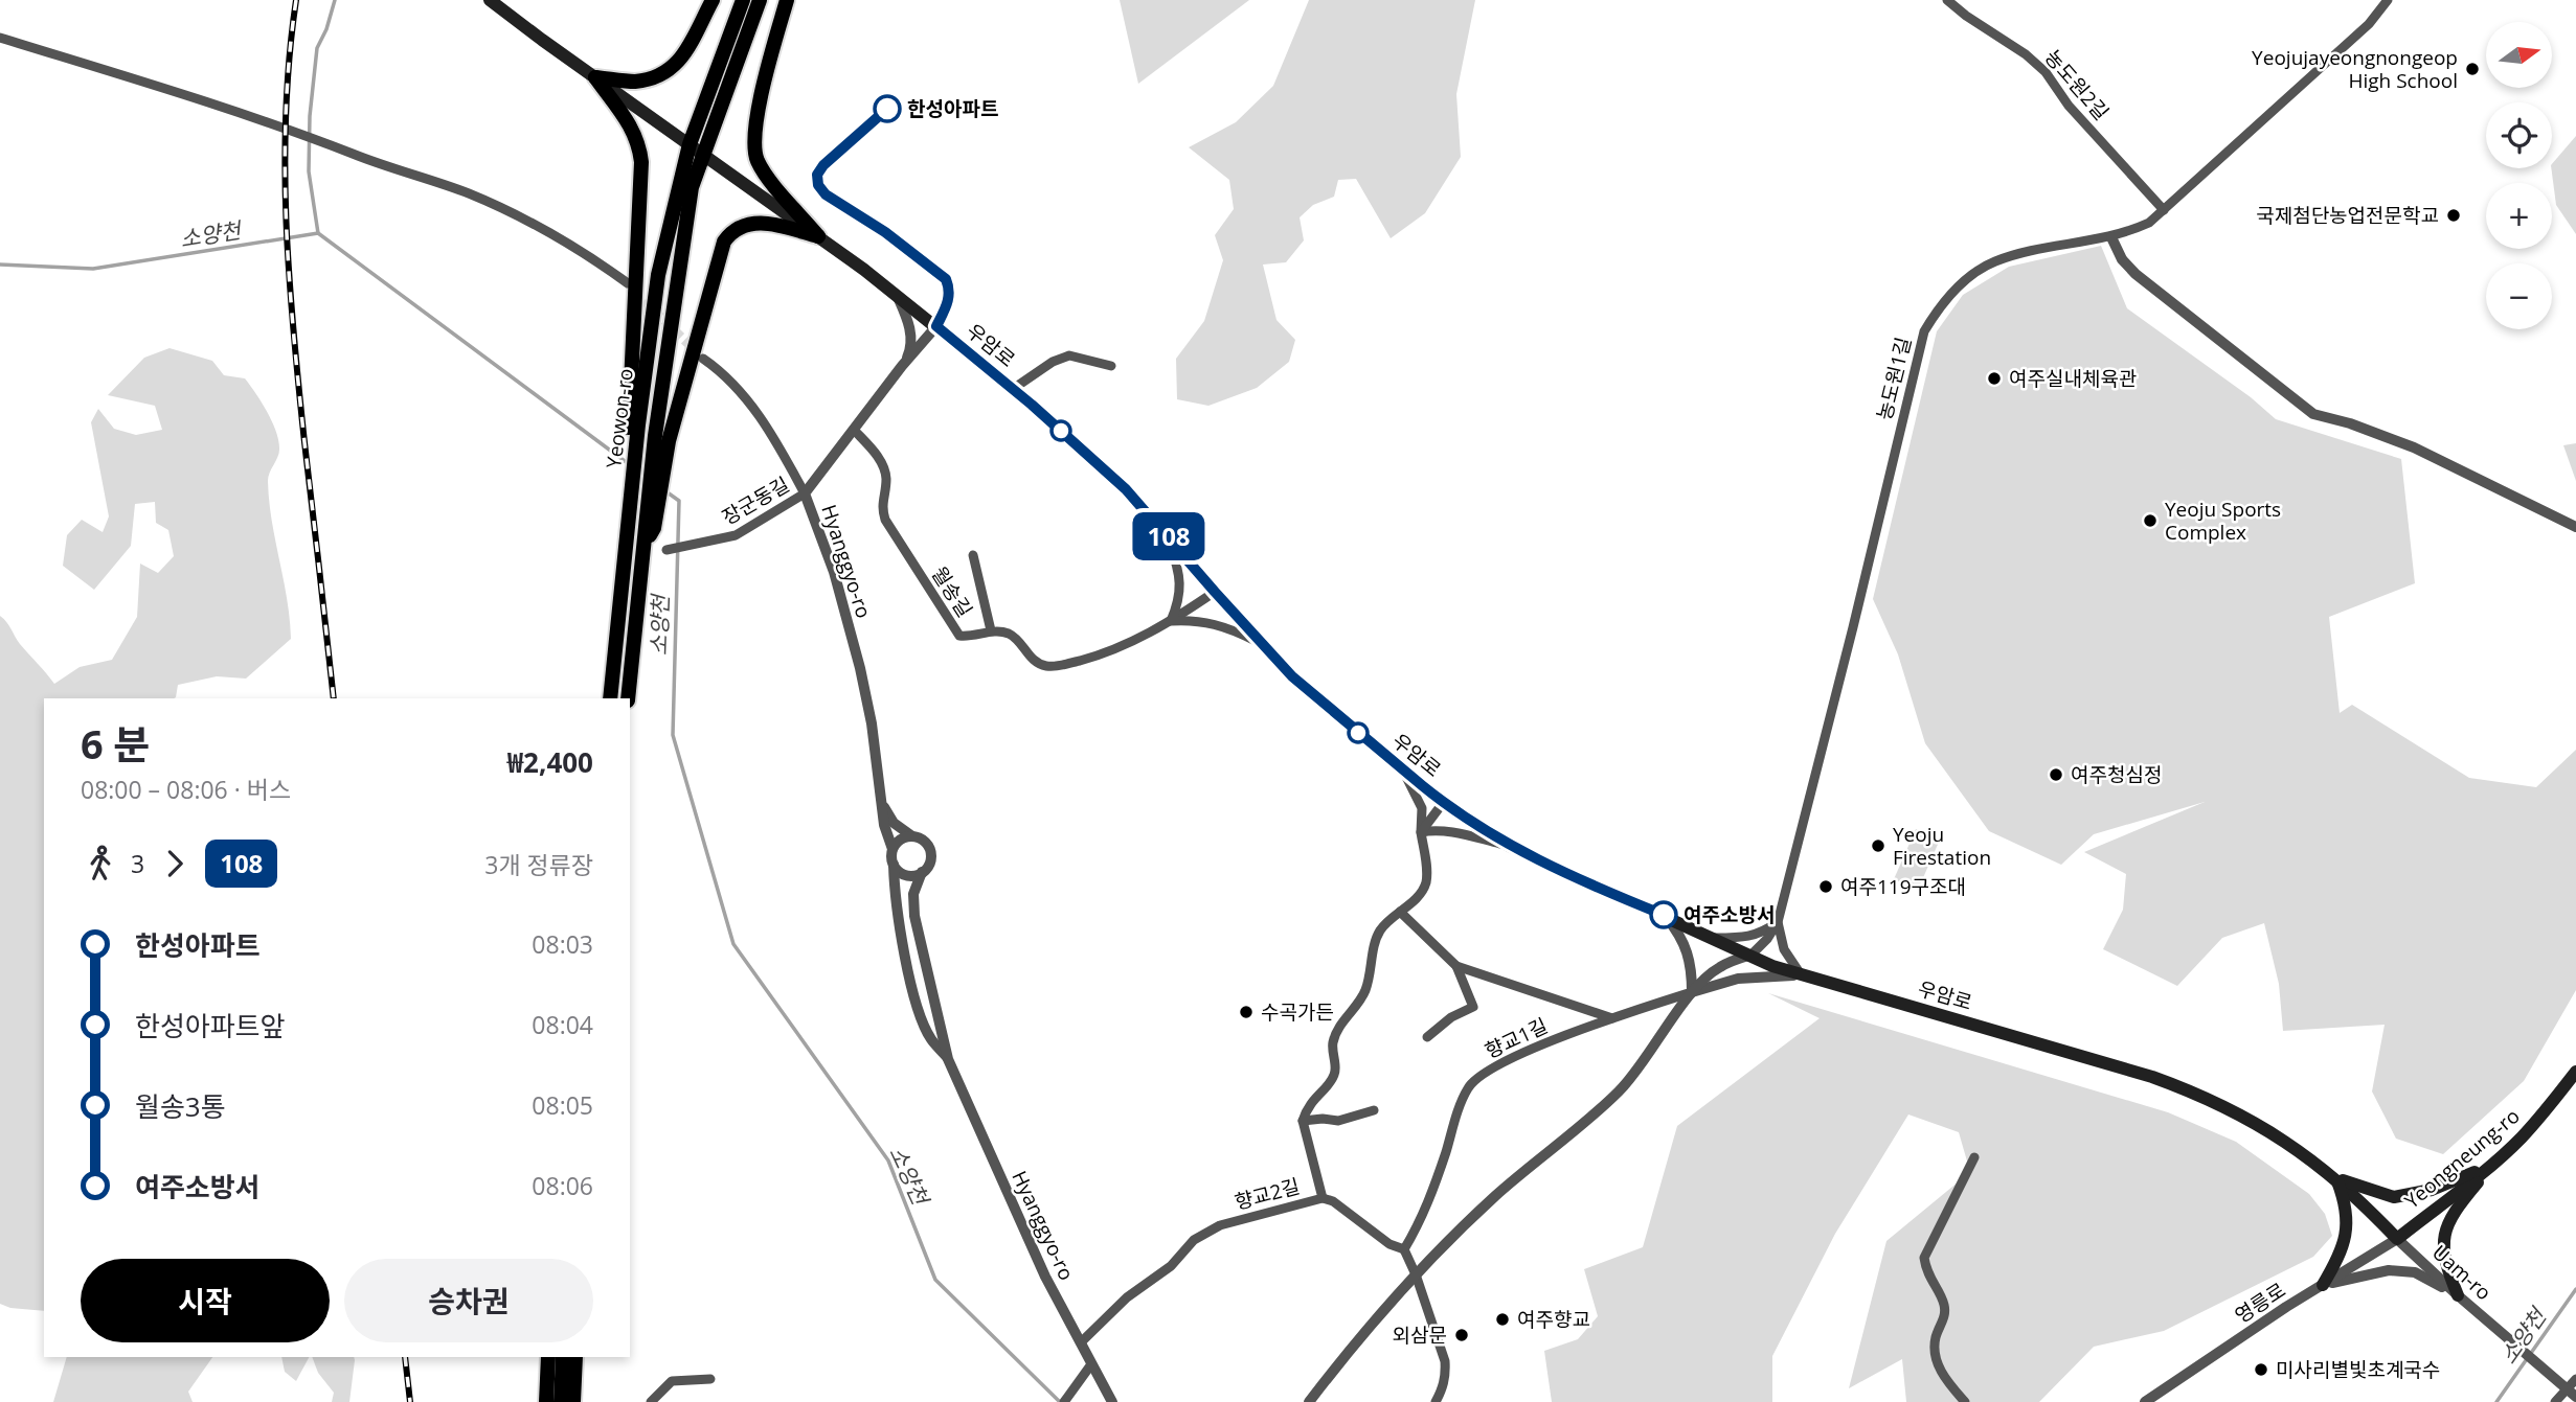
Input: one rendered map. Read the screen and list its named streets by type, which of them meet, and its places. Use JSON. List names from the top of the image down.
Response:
{
  "streets": {
    "highway": ["Yeowon-ro"],
    "main road": ["우암로", "Yeongneung-ro"],
    "street": [
      "농도원2길",
      "농도원1길",
      "장군동길",
      "Hyanggyo-ro",
      "월송길",
      "향교1길",
      "향교2길",
      "Uam-ro",
      "영릉로"
    ]
  },
  "crossings": [
    ["농도원2길", "농도원1길"],
    ["우암로", "농도원1길"],
    ["우암로", "Yeowon-ro"],
    ["우암로", "Hyanggyo-ro"],
    ["우암로", "월송길"],
    ["우암로", "향교1길"],
    ["우암로", "Yeongneung-ro"],
    ["우암로", "Uam-ro"],
    ["우암로", "영릉로"],
    ["농도원1길", "향교1길"],
    ["장군동길", "Hyanggyo-ro"],
    ["Hyanggyo-ro", "월송길"],
    ["Hyanggyo-ro", "향교2길"],
    ["Yeongneung-ro", "Uam-ro"],
    ["Yeongneung-ro", "영릉로"],
    ["Uam-ro", "영릉로"]
  ],
  "water": ["소양천"],
  "places": [
    "Yeojujayeongnongeop High School",
    "한성아파트",
    "국제첨단농업전문학교",
    "여주실내체육관",
    "Yeoju Sports Complex",
    "여주청심정",
    "Yeoju Firestation",
    "여주119구조대",
    "여주소방서",
    "수곡가든",
    "여주향교",
    "외삼문",
    "미사리별빛초계국수"
  ],
  "lines": ["bus line 108"],
  "north": "right",
  "page": {
    "on_map": "108",
    "map_buttons": ["+", "−"],
    "heading": ["6 분", "08:00 – 08:06 · 버스", "₩2,400"],
    "legs": ["3", "108", "3개 정류장"],
    "list": [
      {
        "name": "한성아파트",
        "value": "08:03"
      },
      {
        "name": "한성아파트앞",
        "value": "08:04"
      },
      {
        "name": "월송3통",
        "value": "08:05"
      },
      {
        "name": "여주소방서",
        "value": "08:06"
      }
    ],
    "buttons": ["시작", "승차권"]
  }
}
